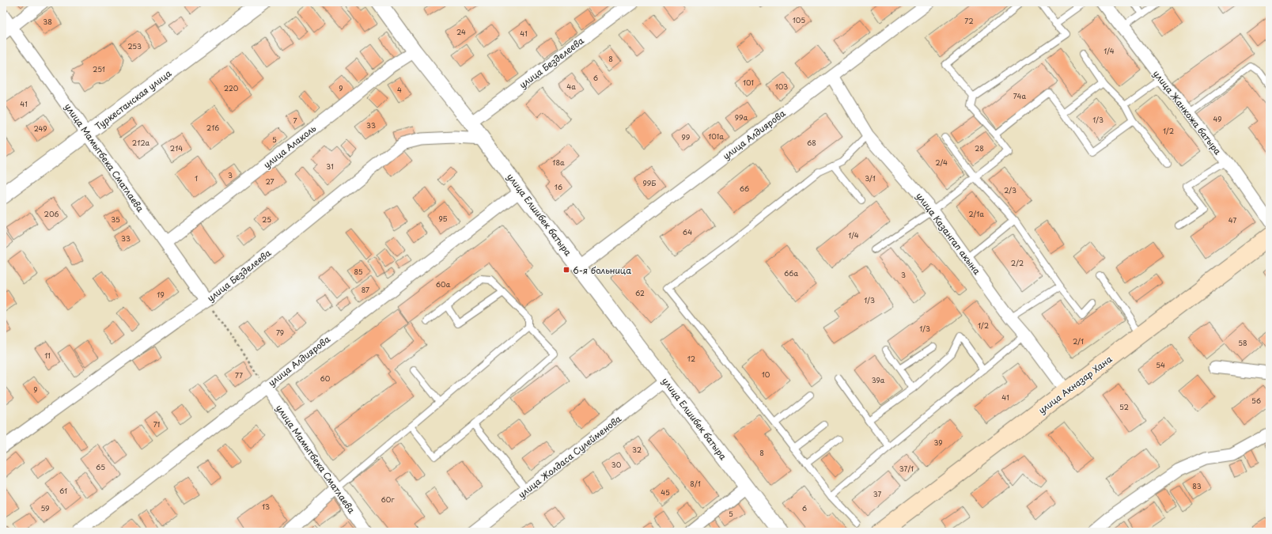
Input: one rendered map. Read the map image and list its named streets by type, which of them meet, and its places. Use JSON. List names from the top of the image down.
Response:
{
  "streets": {
    "main road": ["улица Акназар Хана"],
    "street": [
      "улица Безделеева",
      "Туркестанская улица",
      "улица Жанкожа батыра",
      "улица Алдиярова",
      "улица Алаколь",
      "улица Мамытбека Сматлаева",
      "улица Елшибек батыра",
      "улица Казангап акына",
      "улица Жолдаса Сулейменова"
    ]
  },
  "crossings": [
    ["улица Безделеева", "улица Мамытбека Сматлаева"],
    ["улица Безделеева", "улица Елшибек батыра"],
    ["Туркестанская улица", "улица Мамытбека Сматлаева"],
    ["улица Алдиярова", "улица Мамытбека Сматлаева"],
    ["улица Алдиярова", "улица Елшибек батыра"],
    ["улица Алдиярова", "улица Казангап акына"],
    ["улица Алаколь", "улица Мамытбека Сматлаева"],
    ["улица Алаколь", "улица Елшибек батыра"],
    ["улица Елшибек батыра", "улица Жолдаса Сулейменова"],
    ["улица Казангап акына", "улица Акназар Хана"]
  ],
  "places": {
    "transit": ["6-я больница"]
  },
  "house_numbers": [
    "105",
    "72",
    "38",
    "24",
    "41",
    "253",
    "1/4",
    "8",
    "251",
    "6",
    "101",
    "4а",
    "103",
    "220",
    "9",
    "4",
    "74а",
    "41",
    "99а",
    "49",
    "1/3",
    "7",
    "33",
    "216",
    "249",
    "1/2",
    "101а",
    "99",
    "5",
    "212а",
    "68",
    "214",
    "28",
    "18а",
    "2/4",
    "31",
    "3",
    "1",
    "3/1",
    "27",
    "99Б",
    "16",
    "66",
    "2/3",
    "206",
    "2/1а",
    "95",
    "35",
    "25",
    "47",
    "64",
    "1/4",
    "33",
    "2/2",
    "85",
    "66а",
    "3",
    "60а",
    "87",
    "62",
    "19",
    "1/3",
    "1/2",
    "1/3",
    "79",
    "2/1",
    "58",
    "11",
    "12",
    "54",
    "10",
    "77",
    "60",
    "39а",
    "9",
    "41",
    "56",
    "52",
    "71",
    "39",
    "32",
    "8",
    "30",
    "65",
    "37/1",
    "8/1",
    "83",
    "61",
    "45",
    "37",
    "60г",
    "13",
    "59",
    "6",
    "5"
  ]
}
